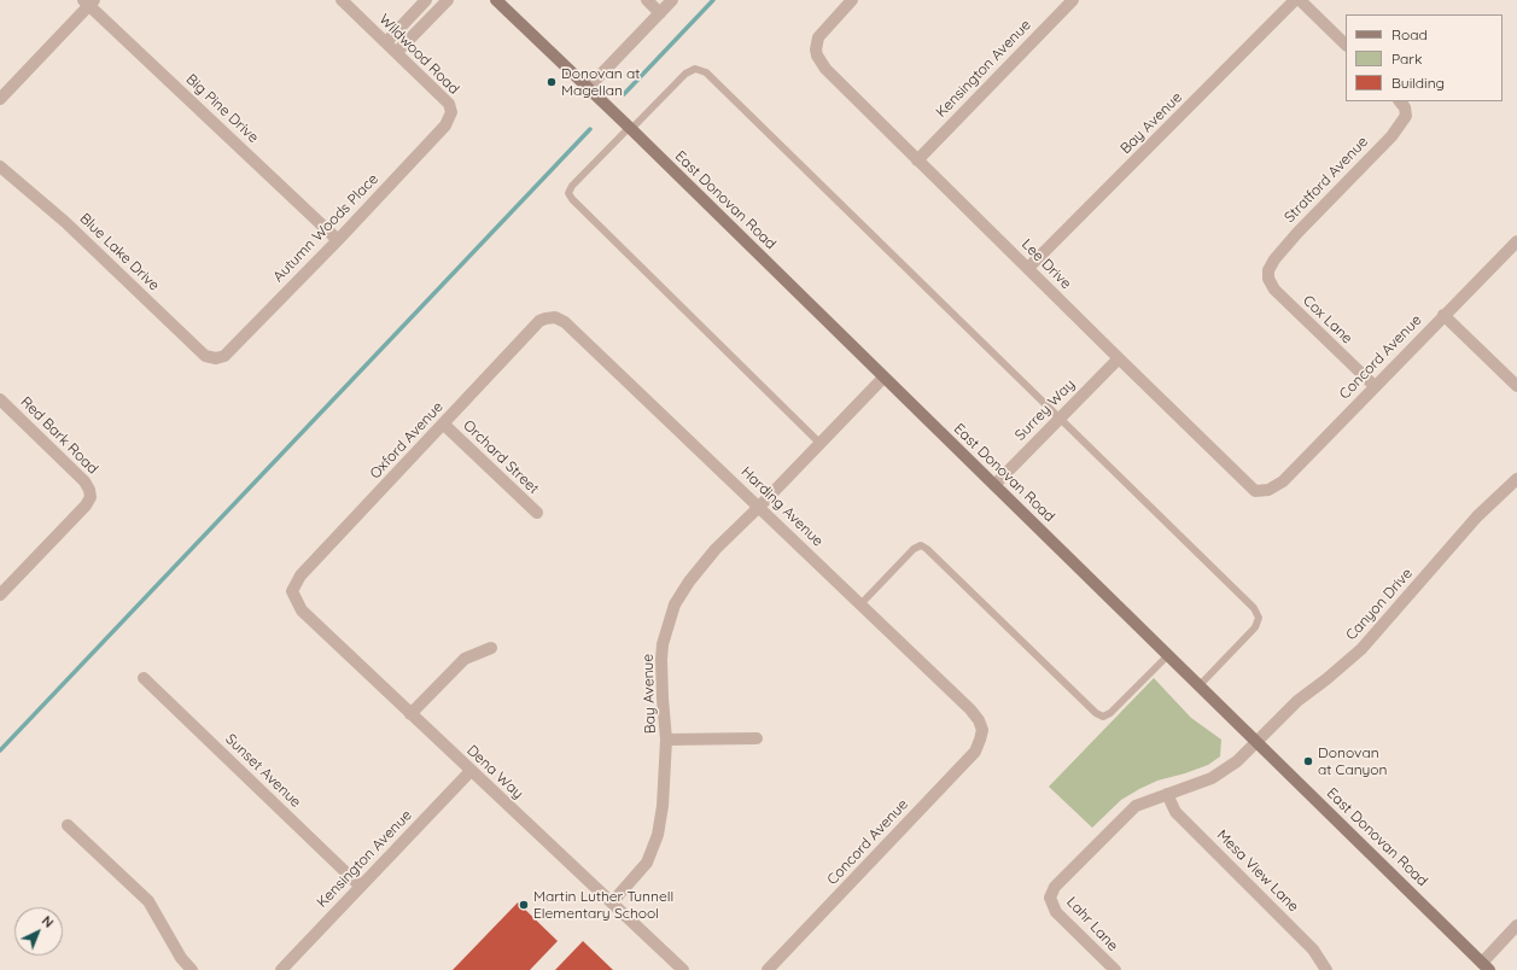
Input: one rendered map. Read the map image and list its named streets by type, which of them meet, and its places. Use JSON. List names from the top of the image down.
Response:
{
  "streets": {
    "street": [
      "Wildwood Road",
      "Kensington Avenue",
      "Big Pine Drive",
      "Bay Avenue",
      "Stratford Avenue",
      "East Donovan Road",
      "Autumn Woods Place",
      "Blue Lake Drive",
      "Lee Drive",
      "Cox Lane",
      "Concord Avenue",
      "Surrey Way",
      "Red Bark Road",
      "Oxford Avenue",
      "Orchard Street",
      "Harding Avenue",
      "Canyon Drive",
      "Sunset Avenue",
      "Dena Way",
      "Mesa View Lane",
      "Lahr Lane"
    ]
  },
  "crossings": [
    ["Wildwood Road", "Autumn Woods Place"],
    ["Kensington Avenue", "Lee Drive"],
    ["Kensington Avenue", "Sunset Avenue"],
    ["Kensington Avenue", "Dena Way"],
    ["Big Pine Drive", "Autumn Woods Place"],
    ["Bay Avenue", "East Donovan Road"],
    ["Bay Avenue", "Lee Drive"],
    ["Bay Avenue", "Harding Avenue"],
    ["Bay Avenue", "Dena Way"],
    ["Stratford Avenue", "Cox Lane"],
    ["East Donovan Road", "Surrey Way"],
    ["East Donovan Road", "Canyon Drive"],
    ["Autumn Woods Place", "Blue Lake Drive"],
    ["Lee Drive", "Concord Avenue"],
    ["Lee Drive", "Surrey Way"],
    ["Cox Lane", "Concord Avenue"],
    ["Concord Avenue", "Harding Avenue"],
    ["Oxford Avenue", "Orchard Street"],
    ["Oxford Avenue", "Harding Avenue"],
    ["Oxford Avenue", "Dena Way"],
    ["Canyon Drive", "Mesa View Lane"],
    ["Canyon Drive", "Lahr Lane"]
  ],
  "places": ["Donovan at Magellan", "Donovan at Canyon", "Martin Luther Tunnell Elementary School"],
  "legend": ["Road", "Park", "Building"],
  "north": "top right"
}
